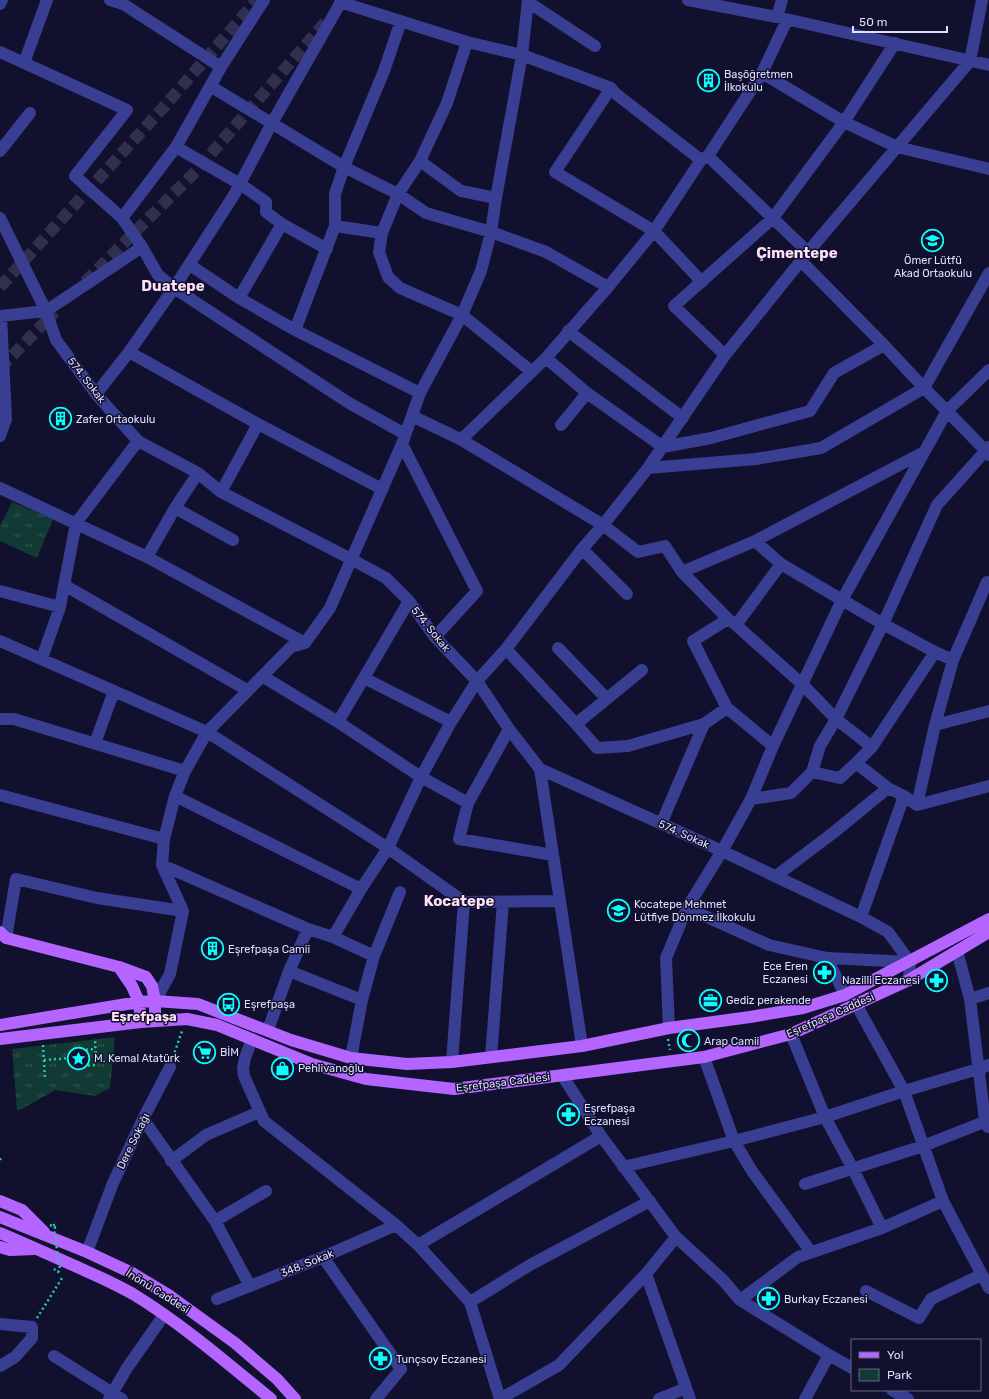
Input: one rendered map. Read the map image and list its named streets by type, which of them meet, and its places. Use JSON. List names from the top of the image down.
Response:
{
  "streets": {
    "main road": ["Eşrefpaşa Caddesi", "İnönü Caddesi"],
    "street": ["574. Sokak", "Dere Sokağı", "348. Sokak"]
  },
  "crossings": [
    ["574. Sokak", "Eşrefpaşa Caddesi"],
    ["Dere Sokağı", "İnönü Caddesi"]
  ],
  "districts": [
    "Çimentepe",
    "Duatepe",
    "Kocatepe",
    "Eşrefpaşa"
  ],
  "places": {
    "building": ["Başöğretmen İlkokulu", "Zafer Ortaokulu", "Eşrefpaşa Camii"],
    "school or university": ["Ömer Lütfü Akad Ortaokulu", "Kocatepe Mehmet Lütfiye Dönmez İlkokulu"],
    "pharmacy": [
      "Ece Eren Eczanesi",
      "Nazilli Eczanesi",
      "Eşrefpaşa Eczanesi",
      "Burkay Eczanesi",
      "Tunçsoy Eczanesi"
    ],
    "office": ["Gediz perakende"],
    "bus stop": ["Eşrefpaşa"],
    "mosque": ["Arap Camii"],
    "supermarket": ["BİM"],
    "place": ["M. Kemal Atatürk"],
    "shop": ["Pehlivanoğlu"]
  },
  "legend": ["Yol", "Park"],
  "scale_bar": "50 m"
}
